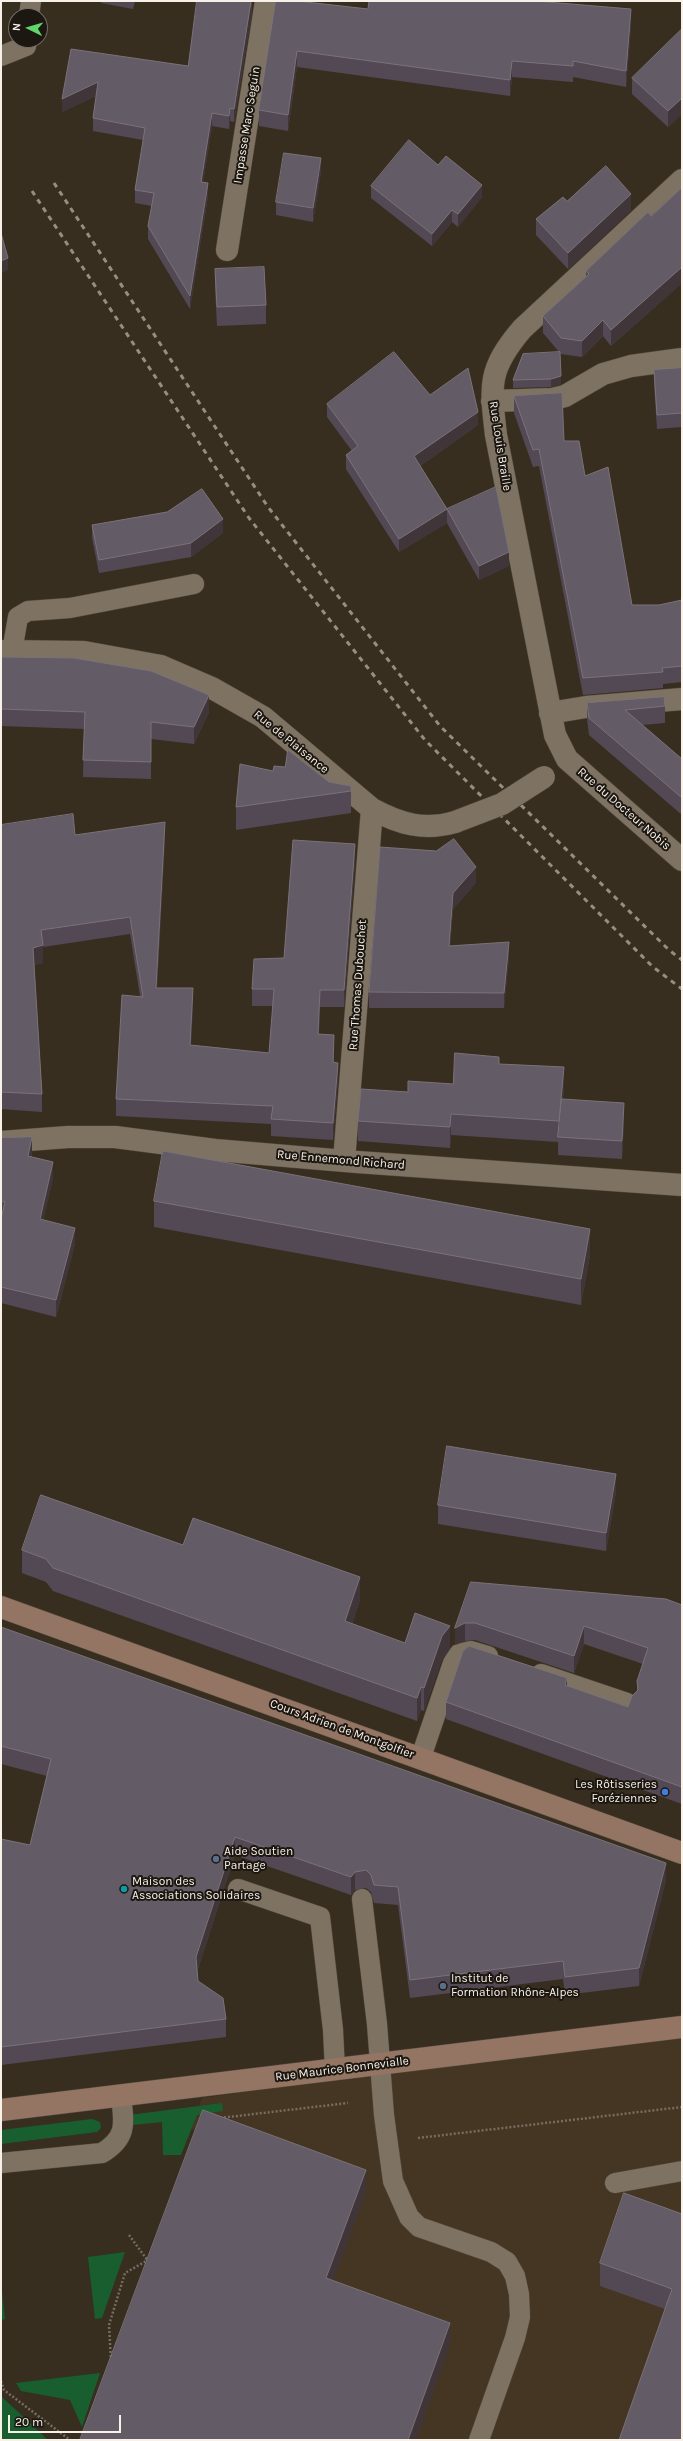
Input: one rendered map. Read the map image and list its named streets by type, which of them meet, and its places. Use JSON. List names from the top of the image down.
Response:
{
  "streets": {
    "main road": ["Cours Adrien de Montgolfier", "Rue Maurice Bonnevialle"],
    "street": [
      "Impasse Marc Seguin",
      "Rue Louis Braille",
      "Rue de Plaisance",
      "Rue du Docteur Nobis",
      "Rue Thomas Dubouchet",
      "Rue Ennemond Richard"
    ]
  },
  "crossings": [
    ["Rue Louis Braille", "Rue de Plaisance"],
    ["Rue Louis Braille", "Rue du Docteur Nobis"],
    ["Rue de Plaisance", "Rue du Docteur Nobis"],
    ["Rue de Plaisance", "Rue Thomas Dubouchet"],
    ["Rue Thomas Dubouchet", "Rue Ennemond Richard"]
  ],
  "places": [
    "Les Rôtisseries Foréziennes",
    "Aide Soutien Partage",
    "Maison des Associations Solidaires",
    "Institut de Formation Rhône-Alpes"
  ],
  "scale_bar": "20 m",
  "north": "left"
}
